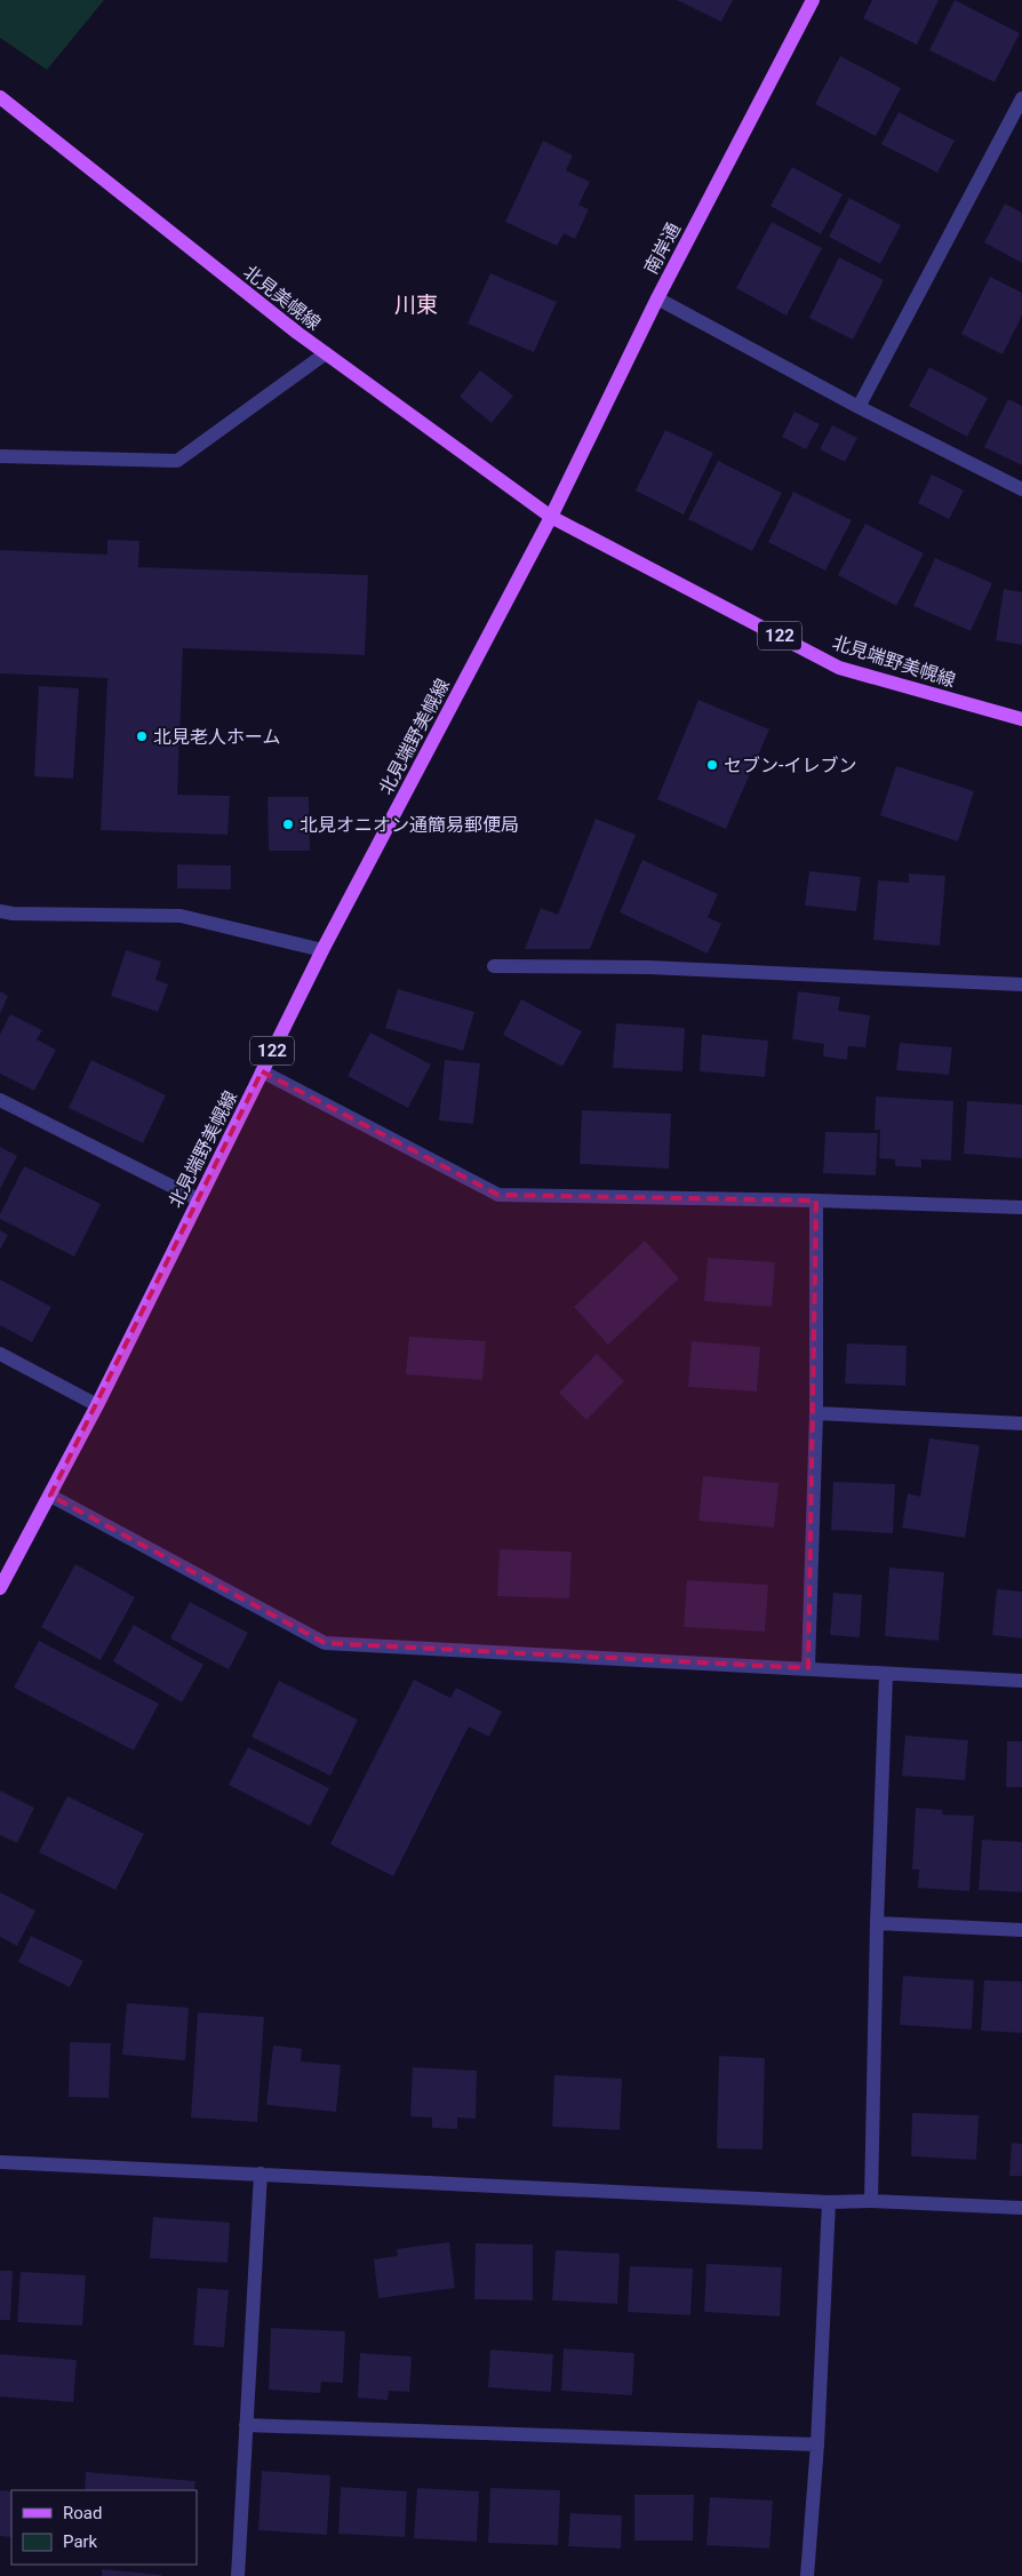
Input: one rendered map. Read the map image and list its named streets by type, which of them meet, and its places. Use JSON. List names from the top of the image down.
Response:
{
  "streets": {
    "main road": [
      "南岸通",
      "北見美幌線",
      "122",
      "北見端野美幌線"
    ]
  },
  "crossings": [
    ["南岸通", "北見美幌線"],
    ["南岸通", "北見端野美幌線"],
    ["北見美幌線", "北見端野美幌線"]
  ],
  "districts": ["川東"],
  "places": ["北見老人ホーム", "セブン-イレブン", "北見オニオン通簡易郵便局"],
  "legend": ["Road", "Park"]
}
